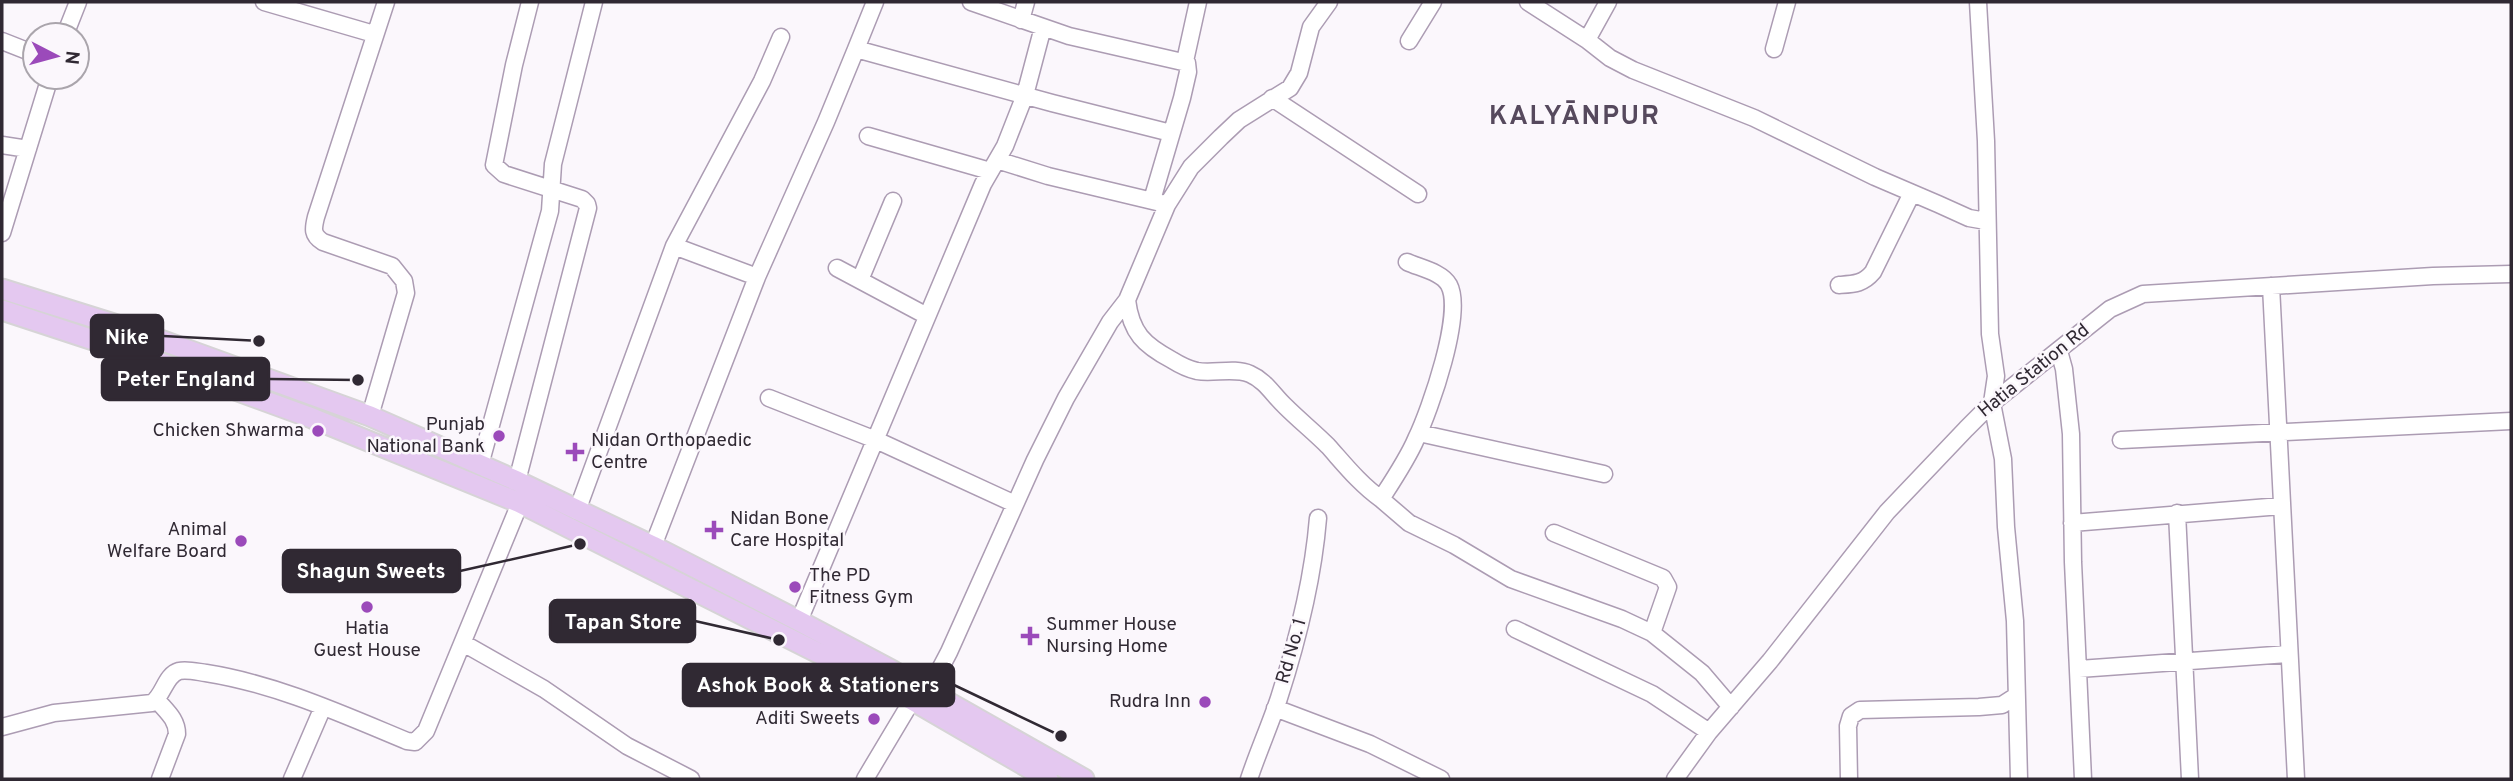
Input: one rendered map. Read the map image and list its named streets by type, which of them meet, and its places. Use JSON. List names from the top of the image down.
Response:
{
  "streets": {
    "street": ["Hatia Station Rd", "Rd No. 1"]
  },
  "districts": ["KALYĀNPUR"],
  "places": {
    "other": [
      "Nike",
      "Peter England",
      "Chicken Shwarma",
      "Punjab National Bank",
      "Animal Welfare Board",
      "Shagun Sweets",
      "The PD Fitness Gym",
      "Hatia Guest House",
      "Tapan Store",
      "Rudra Inn",
      "Aditi Sweets",
      "Ashok Book & Stationers"
    ],
    "health": ["Nidan Orthopaedic Centre", "Nidan Bone Care Hospital", "Summer House Nursing Home"]
  },
  "north": "right"
}
